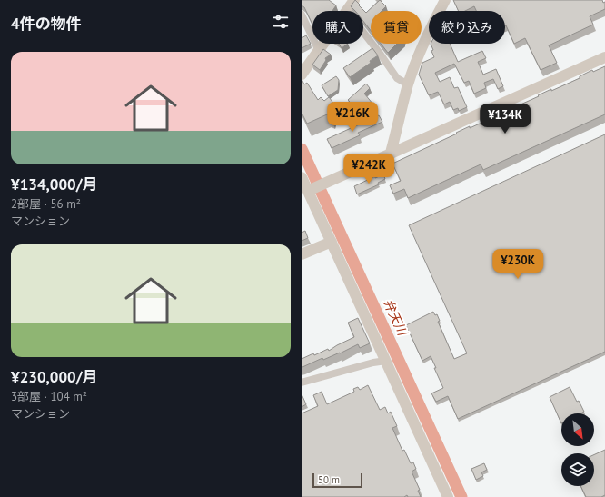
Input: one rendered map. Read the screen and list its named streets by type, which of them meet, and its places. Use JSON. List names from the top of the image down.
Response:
{
  "water": ["弁天川"],
  "scale_bar": "50 m",
  "north": "bottom right",
  "page": {
    "heading": "4件の物件",
    "chip": ["購入", "賃貸", "絞り込み"],
    "list": [
      {
        "name": "¥134,000/月",
        "note": "2部屋 · 56 m² · マンション"
      },
      {
        "name": "¥230,000/月",
        "note": "3部屋 · 104 m² · マンション"
      }
    ],
    "price": [
      "¥216K",
      "¥134K",
      "¥242K",
      "¥230K"
    ],
    "scale": "50 m"
  }
}
